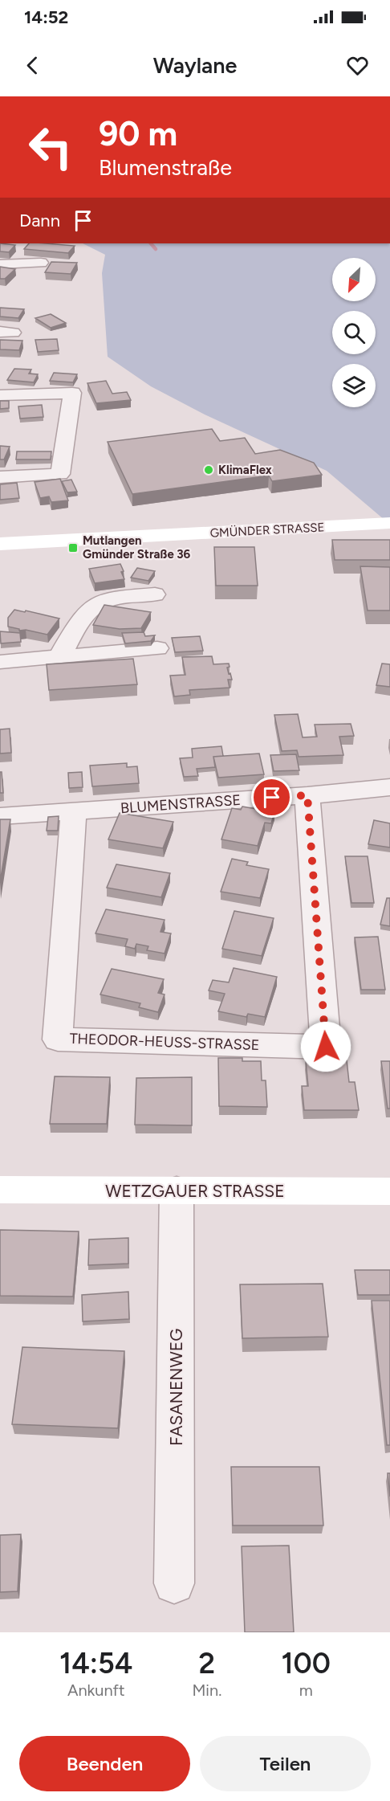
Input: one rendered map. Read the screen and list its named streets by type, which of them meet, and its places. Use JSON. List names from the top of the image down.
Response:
{
  "streets": {
    "street": [
      "GMÜNDER STRASSE",
      "BLUMENSTRASSE",
      "THEODOR-HEUSS-STRASSE",
      "WETZGAUER STRASSE",
      "FASANENWEG"
    ]
  },
  "crossings": [
    ["BLUMENSTRASSE", "THEODOR-HEUSS-STRASSE"],
    ["WETZGAUER STRASSE", "FASANENWEG"]
  ],
  "places": {
    "other": ["KlimaFlex"],
    "transit": ["Mutlangen Gmünder Straße 36"]
  },
  "north": "bottom left",
  "page": {
    "status": "14:52",
    "header": "Waylane",
    "turn": ["90 m", "Blumenstraße"],
    "then": "Dann",
    "eta": [
      "14:54",
      "Ankunft",
      "2",
      "Min.",
      "100",
      "m"
    ],
    "buttons": ["Beenden", "Teilen"]
  }
}
